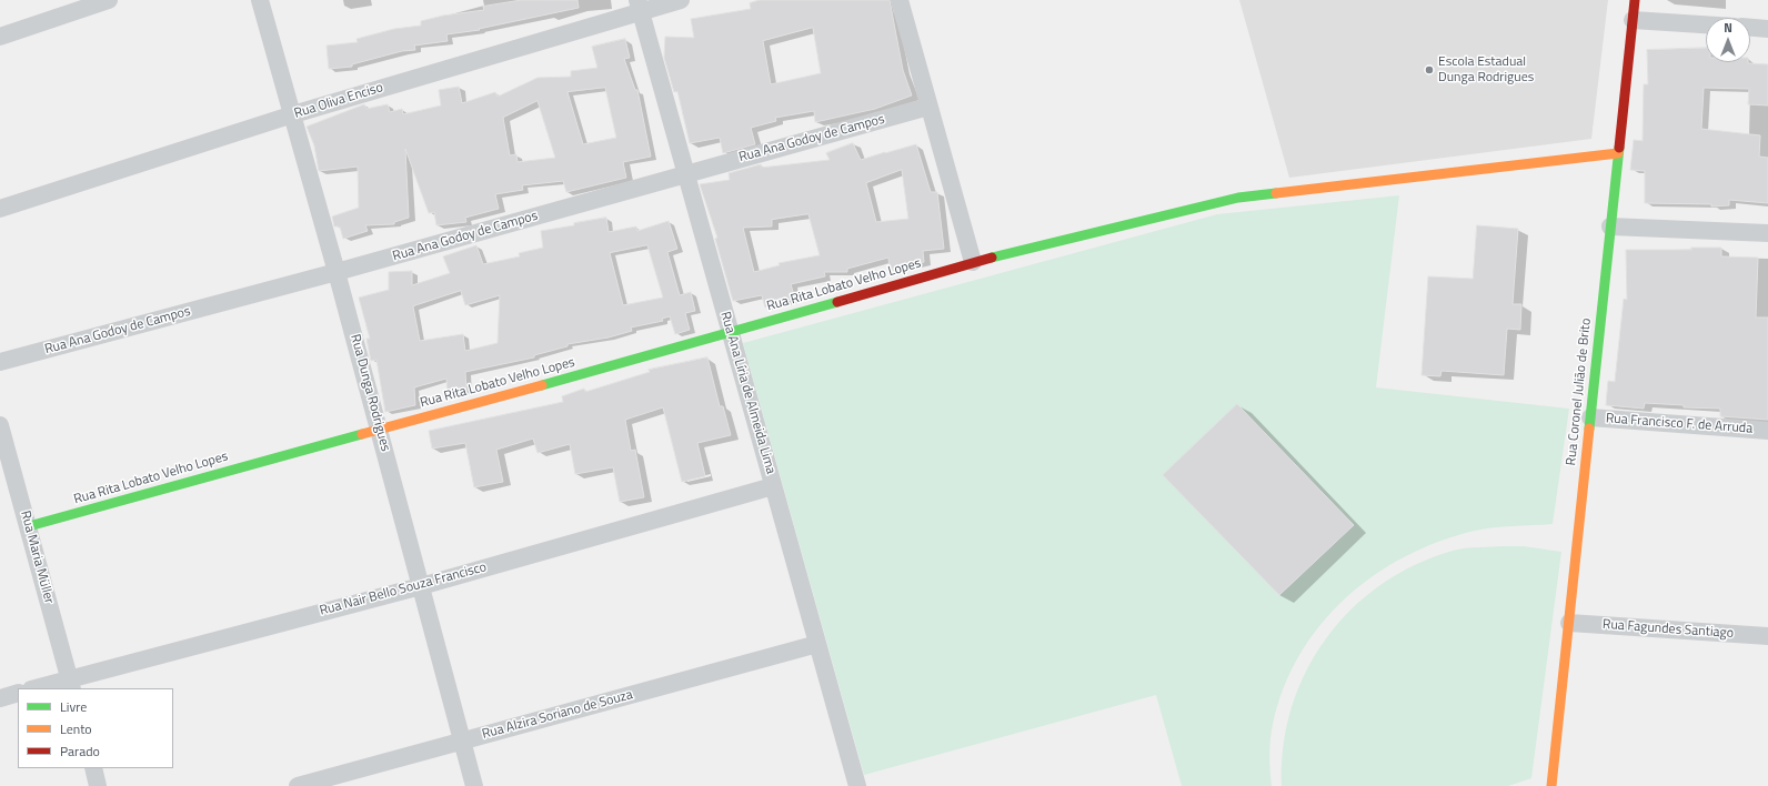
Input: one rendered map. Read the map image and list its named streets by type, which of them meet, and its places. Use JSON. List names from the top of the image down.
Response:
{
  "streets": {
    "street": [
      "Rua Oliva Enciso",
      "Rua Ana Godoy de Campos",
      "Rua Rita Lobato Velho Lopes",
      "Rua Coronel Julião de Brito",
      "Rua Dunga Rodrigues",
      "Rua Ana Líria de Almeida Lima",
      "Rua Francisco F. de Arruda",
      "Rua Maria Müller",
      "Rua Nair Bello Souza Francisco",
      "Rua Fagundes Santiago",
      "Rua Alzira Soriano de Souza"
    ]
  },
  "crossings": [
    ["Rua Oliva Enciso", "Rua Dunga Rodrigues"],
    ["Rua Oliva Enciso", "Rua Ana Líria de Almeida Lima"],
    ["Rua Ana Godoy de Campos", "Rua Dunga Rodrigues"],
    ["Rua Ana Godoy de Campos", "Rua Ana Líria de Almeida Lima"],
    ["Rua Rita Lobato Velho Lopes", "Rua Coronel Julião de Brito"],
    ["Rua Rita Lobato Velho Lopes", "Rua Dunga Rodrigues"],
    ["Rua Rita Lobato Velho Lopes", "Rua Ana Líria de Almeida Lima"],
    ["Rua Rita Lobato Velho Lopes", "Rua Maria Müller"],
    ["Rua Coronel Julião de Brito", "Rua Francisco F. de Arruda"],
    ["Rua Coronel Julião de Brito", "Rua Fagundes Santiago"],
    ["Rua Dunga Rodrigues", "Rua Nair Bello Souza Francisco"],
    ["Rua Dunga Rodrigues", "Rua Alzira Soriano de Souza"],
    ["Rua Ana Líria de Almeida Lima", "Rua Nair Bello Souza Francisco"],
    ["Rua Ana Líria de Almeida Lima", "Rua Alzira Soriano de Souza"],
    ["Rua Maria Müller", "Rua Nair Bello Souza Francisco"]
  ],
  "places": ["Escola Estadual Dunga Rodrigues"],
  "legend": ["Livre", "Lento", "Parado"],
  "north": "top"
}
